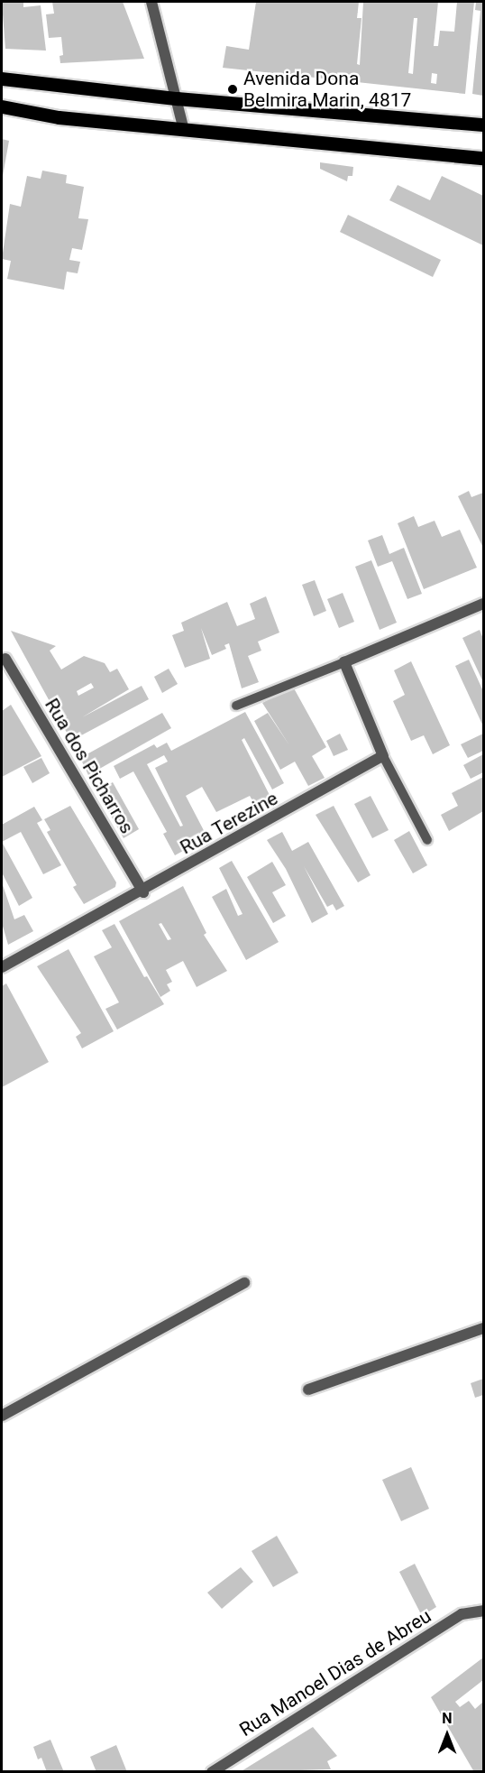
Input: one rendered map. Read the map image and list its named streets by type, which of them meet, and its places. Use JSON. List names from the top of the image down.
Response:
{
  "streets": {
    "street": ["Rua dos Picharros", "Rua Terezine", "Rua Manoel Dias de Abreu"]
  },
  "crossings": [
    ["Rua dos Picharros", "Rua Terezine"]
  ],
  "places": ["Avenida Dona Belmira Marin, 4817"],
  "north": "top"
}
